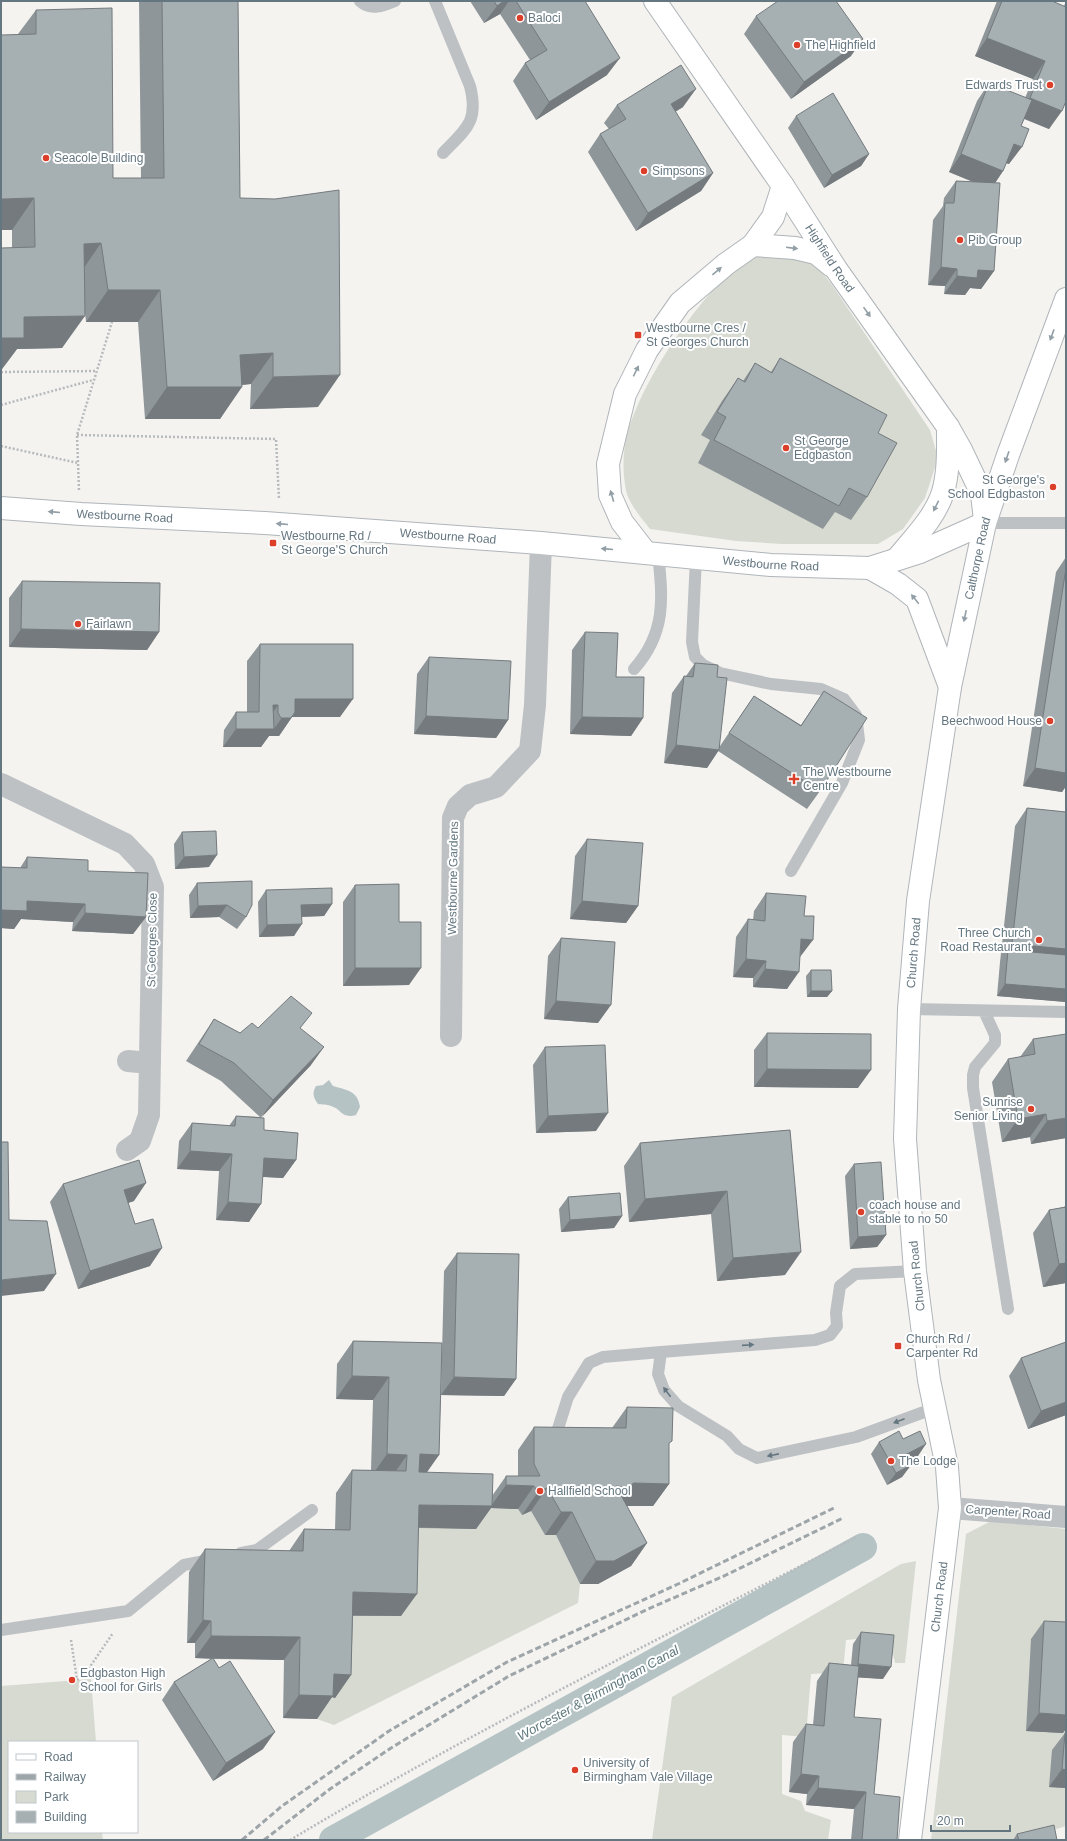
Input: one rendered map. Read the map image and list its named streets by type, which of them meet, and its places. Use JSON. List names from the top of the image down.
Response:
{
  "streets": {
    "main road": [
      "Highfield Road",
      "Westbourne Road",
      "Calthorpe Road",
      "Church Road"
    ],
    "street": ["Westbourne Gardens", "St Georges Close", "Carpenter Road"]
  },
  "crossings": [
    ["Highfield Road", "Calthorpe Road"],
    ["Westbourne Road", "Westbourne Gardens"],
    ["Calthorpe Road", "Church Road"],
    ["Church Road", "Carpenter Road"]
  ],
  "one_way": ["Westbourne Road"],
  "water": ["Worcester & Birmingham Canal"],
  "places": {
    "other": [
      "Baloci",
      "The Highfield",
      "Edwards Trust",
      "Seacole Building",
      "Simpsons",
      "Pib Group",
      "St George Edgbaston",
      "St George's School Edgbaston",
      "Fairlawn",
      "Beechwood House",
      "Three Church Road Restaurant",
      "Sunrise Senior Living",
      "coach house and stable to no 50",
      "The Lodge",
      "Hallfield School",
      "Edgbaston High School for Girls",
      "University of Birmingham Vale Village"
    ],
    "transit": ["Westbourne Cres / St Georges Church", "Westbourne Rd / St George'S Church", "Church Rd / Carpenter Rd"],
    "health": ["The Westbourne Centre"]
  },
  "legend": [
    "Road",
    "Railway",
    "Park",
    "Building"
  ],
  "scale_bar": "20 m"
}
